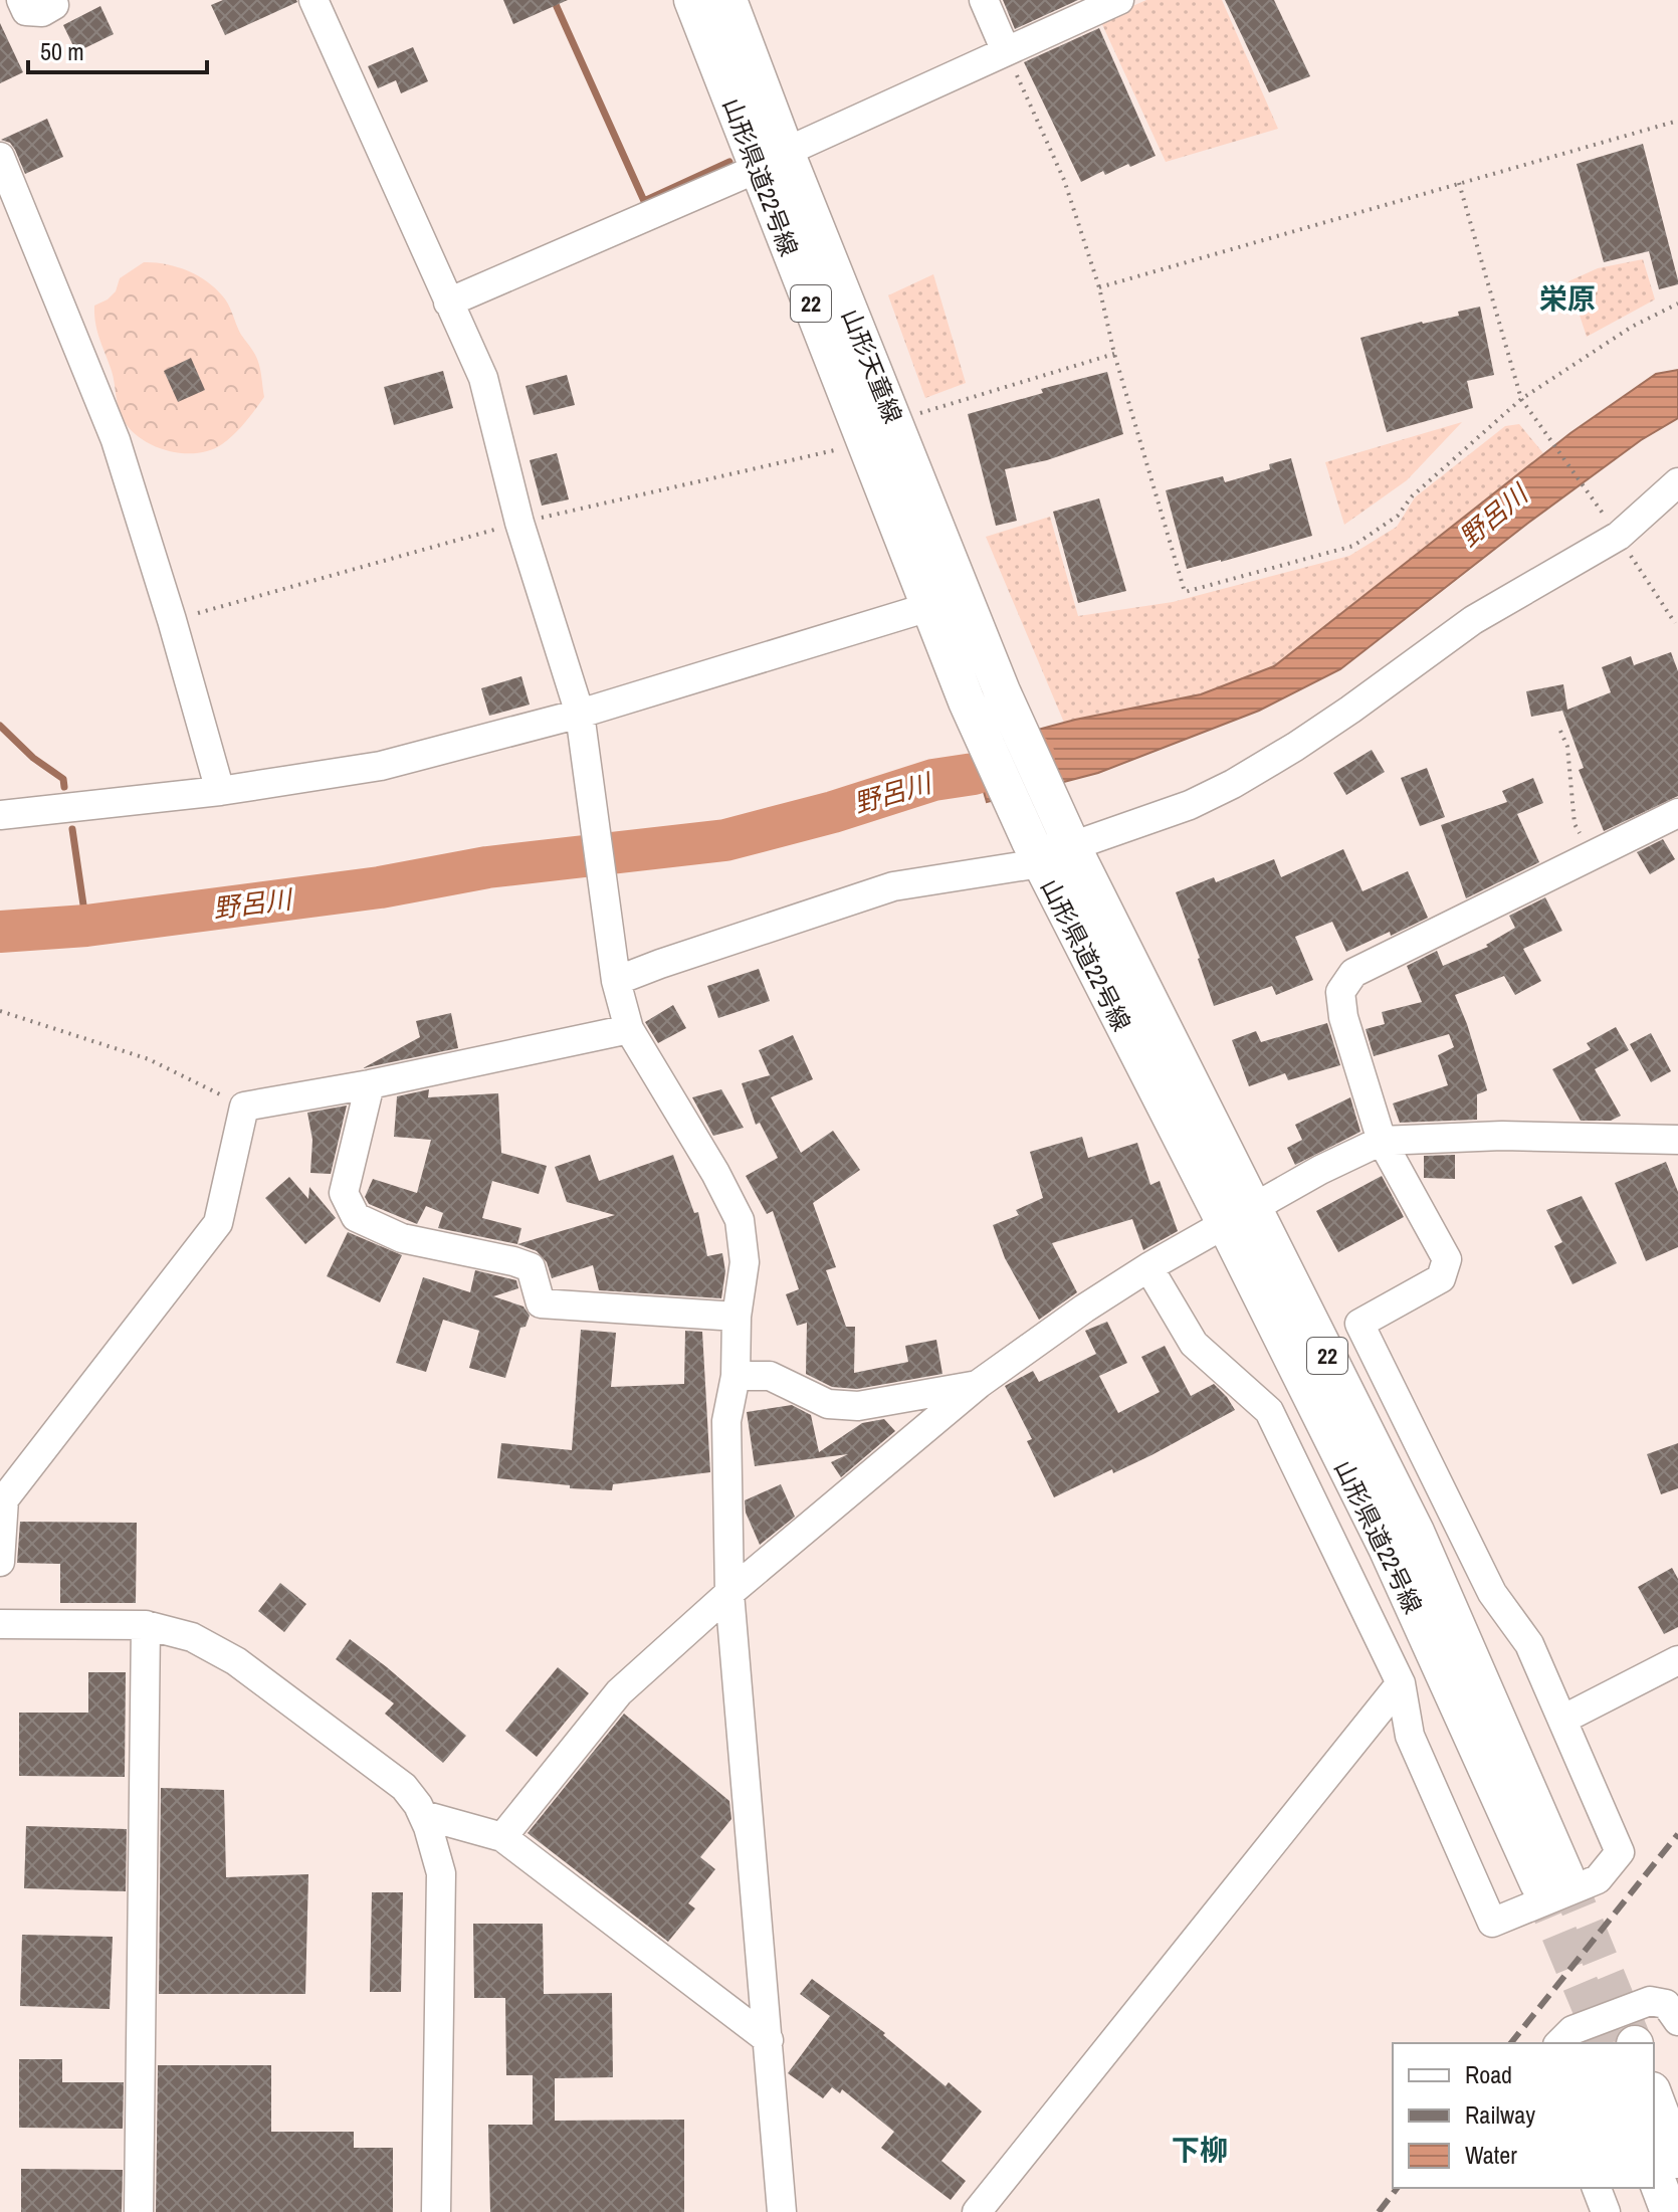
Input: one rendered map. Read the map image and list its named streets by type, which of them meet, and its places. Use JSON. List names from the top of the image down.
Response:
{
  "streets": {
    "main road": ["山形県道22号線", "22", "山形天童線"]
  },
  "crossings": [
    ["山形県道22号線", "山形天童線"]
  ],
  "districts": ["栄原", "下柳"],
  "water": ["野呂川"],
  "legend": ["Road", "Railway", "Water"],
  "scale_bar": "50 m"
}
